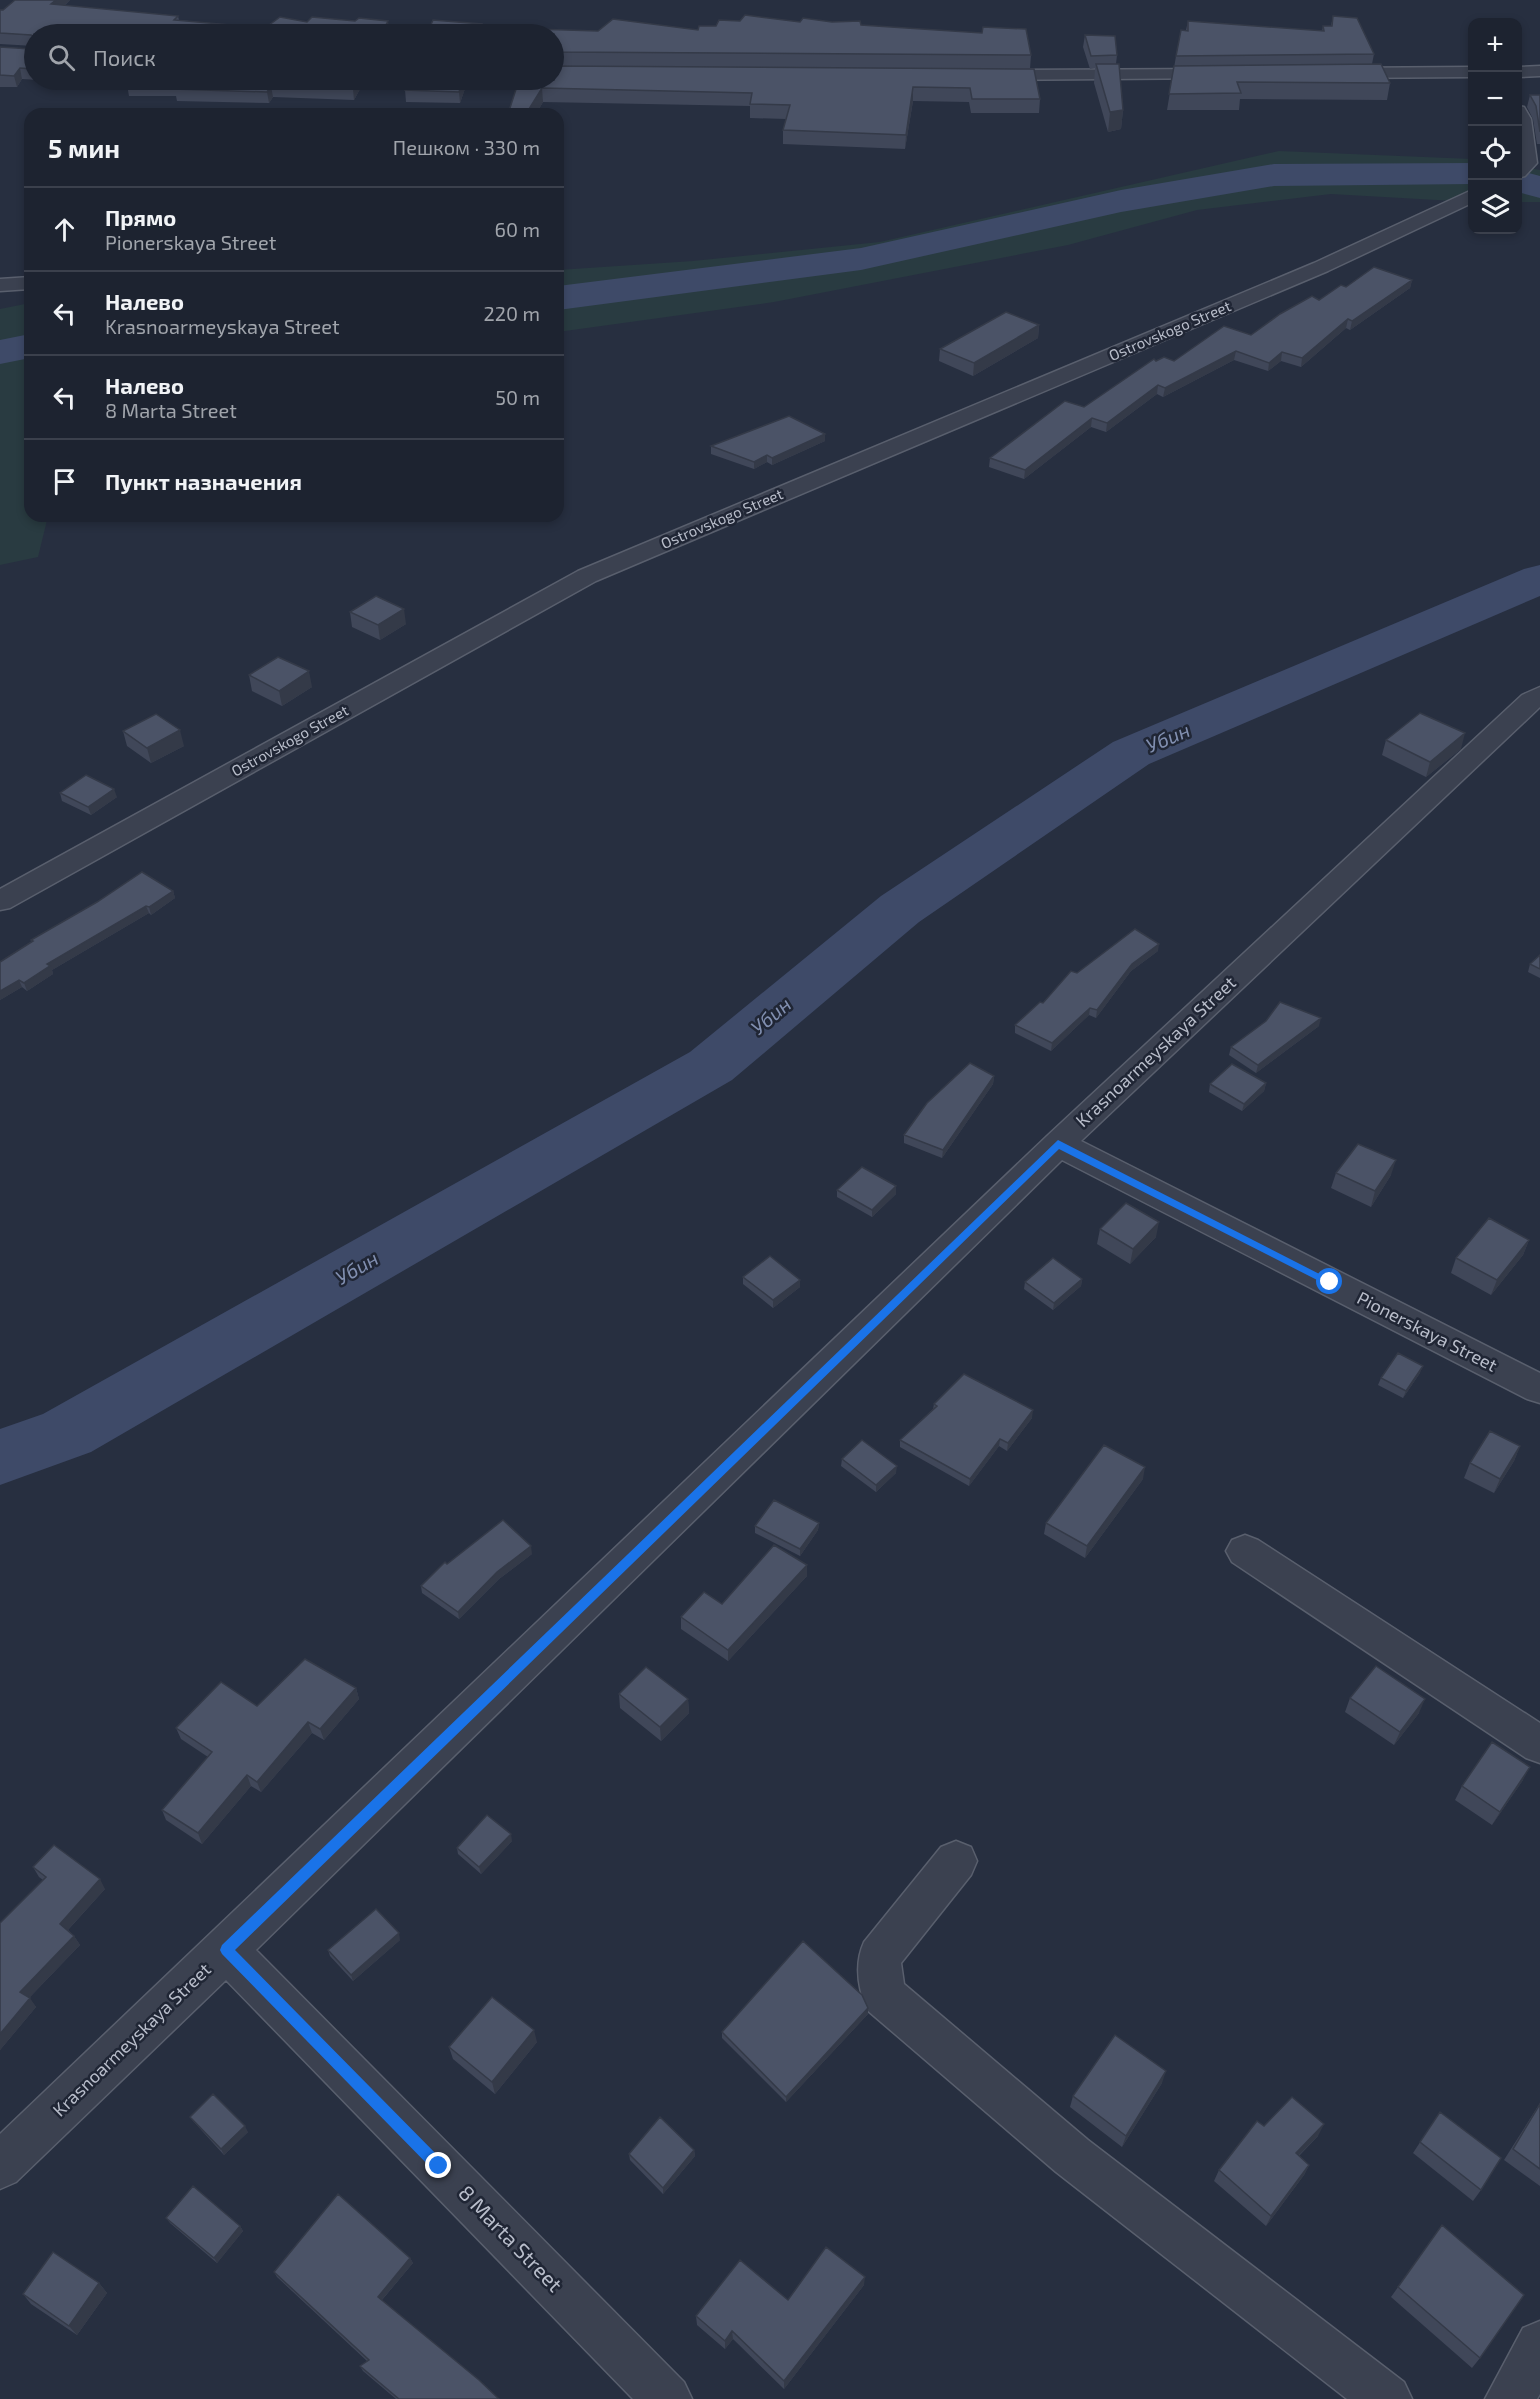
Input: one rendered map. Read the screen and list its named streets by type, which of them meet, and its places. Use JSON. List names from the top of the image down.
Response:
{
  "streets": {
    "street": [
      "Ostrovskogo Street",
      "Krasnoarmeyskaya Street",
      "Pionerskaya Street",
      "8 Marta Street"
    ]
  },
  "crossings": [
    ["Krasnoarmeyskaya Street", "Pionerskaya Street"],
    ["Krasnoarmeyskaya Street", "8 Marta Street"]
  ],
  "water": ["Убин"],
  "page": {
    "map_buttons": ["+", "−"],
    "search": "Поиск",
    "heading": ["5 мин", "Пешком · 330 m"],
    "list": [
      ["Прямо", "Pionerskaya Street", "60 m"],
      ["Налево", "Krasnoarmeyskaya Street", "220 m"],
      ["Налево", "8 Marta Street", "50 m"],
      "Пункт назначения"
    ]
  }
}
